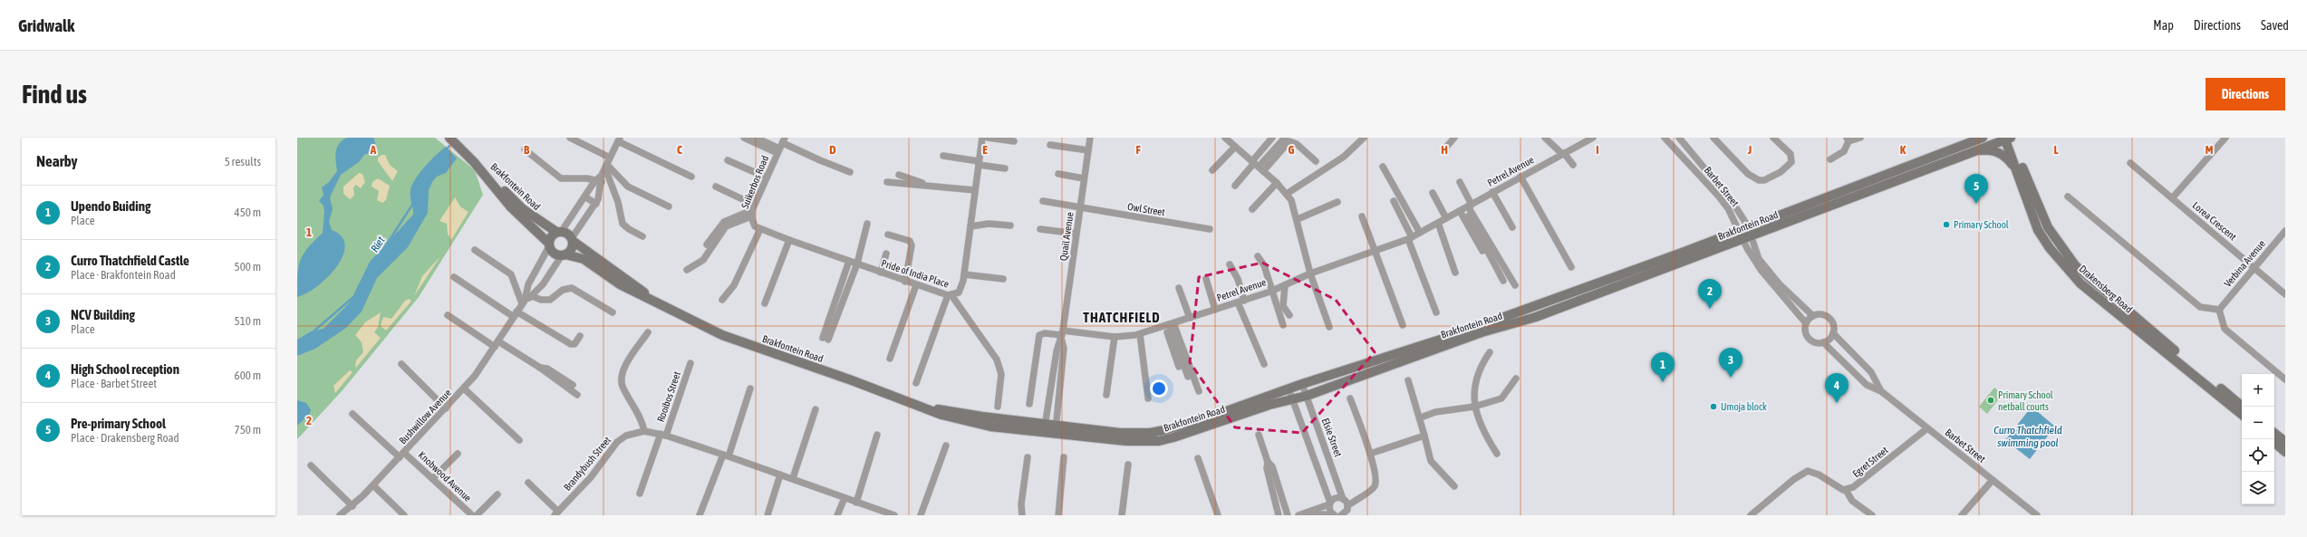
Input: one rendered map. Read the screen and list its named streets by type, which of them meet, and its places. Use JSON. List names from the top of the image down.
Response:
{
  "streets": {
    "street": [
      "Petrel Avenue",
      "Suikerbos Road",
      "Brakfontein Road",
      "Barbet Street",
      "Owl Street",
      "Lorea Crescent",
      "Quail Avenue",
      "Verbina Avenue",
      "Pride of India Place",
      "Drakensberg Road",
      "Rooibos Street",
      "Bushwillow Avenue",
      "Elsie Street",
      "Egret Street",
      "Brandybush Street",
      "Knobwood Avenue"
    ]
  },
  "crossings": [
    ["Petrel Avenue", "Quail Avenue"],
    ["Suikerbos Road", "Pride of India Place"],
    ["Brakfontein Road", "Barbet Street"],
    ["Brakfontein Road", "Quail Avenue"],
    ["Brakfontein Road", "Drakensberg Road"],
    ["Brakfontein Road", "Bushwillow Avenue"],
    ["Brakfontein Road", "Elsie Street"],
    ["Barbet Street", "Egret Street"],
    ["Owl Street", "Quail Avenue"],
    ["Lorea Crescent", "Verbina Avenue"],
    ["Rooibos Street", "Brandybush Street"],
    ["Bushwillow Avenue", "Knobwood Avenue"]
  ],
  "districts": ["THATCHFIELD"],
  "water": ["Riet", "Curro Thatchfield swimming pool"],
  "places": ["Primary School", "Primary School netball courts", "Umoja block"],
  "page": {
    "header": "Gridwalk",
    "nav": ["Map", "Directions", "Saved"],
    "buttons": "Directions",
    "title": "Find us",
    "heading": ["Nearby", "5 results"],
    "pins": [
      "5",
      "2",
      "3",
      "1",
      "4"
    ],
    "list": [
      {
        "mark": "1",
        "name": "Upendo Buiding",
        "note": "Place",
        "value": "450 m"
      },
      {
        "mark": "2",
        "name": "Curro Thatchfield Castle",
        "note": "Place · Brakfontein Road",
        "value": "500 m"
      },
      {
        "mark": "3",
        "name": "NCV Building",
        "note": "Place",
        "value": "510 m"
      },
      {
        "mark": "4",
        "name": "High School reception",
        "note": "Place · Barbet Street",
        "value": "600 m"
      },
      {
        "mark": "5",
        "name": "Pre-primary School",
        "note": "Place · Drakensberg Road",
        "value": "750 m"
      }
    ],
    "map_buttons": ["+", "−"]
  },
  "grid": {
    "columns": [
      "A",
      "B",
      "C",
      "D",
      "E",
      "F",
      "G",
      "H",
      "I",
      "J",
      "K",
      "L",
      "M"
    ],
    "rows": ["1", "2"]
  }
}
